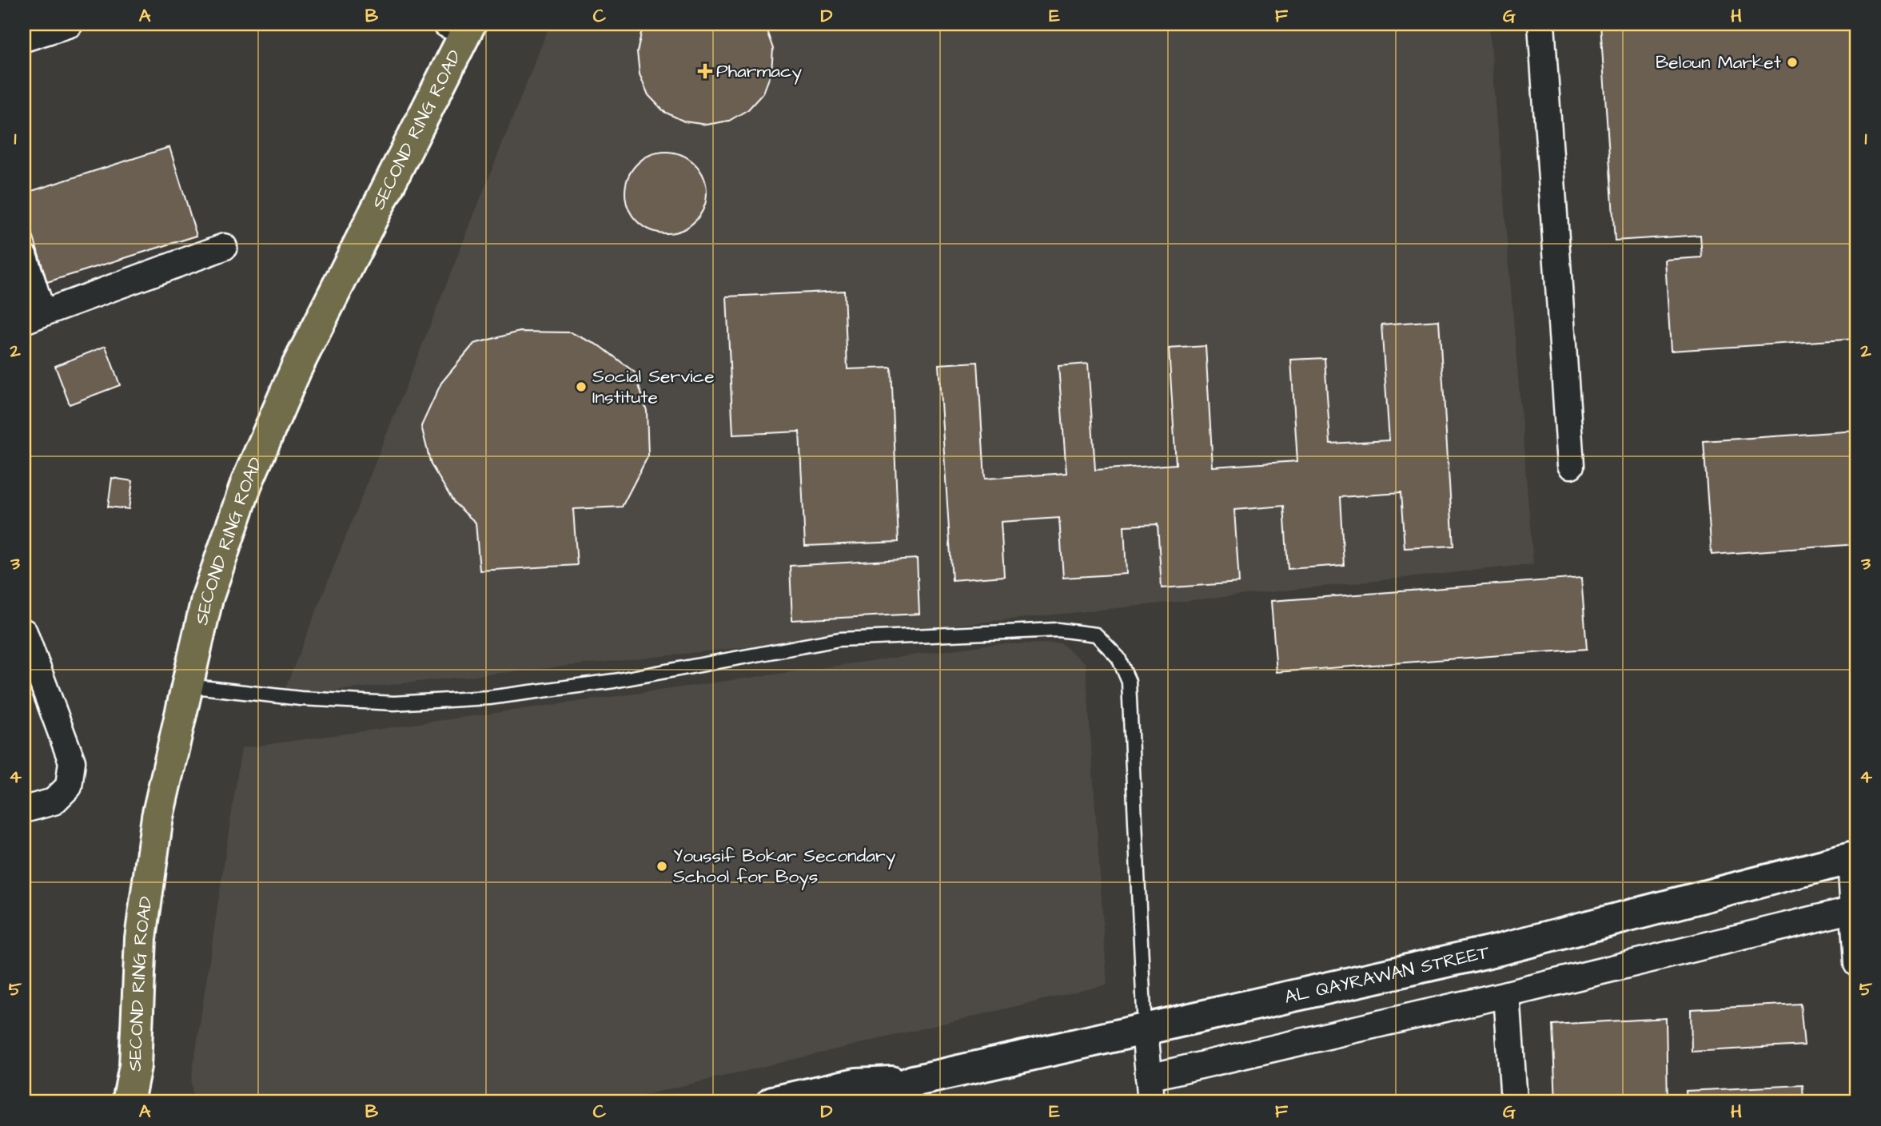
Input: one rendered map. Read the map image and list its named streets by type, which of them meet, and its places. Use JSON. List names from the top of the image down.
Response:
{
  "streets": {
    "main road": ["SECOND RING ROAD", "AL QAYRAWAN STREET"]
  },
  "places": {
    "other": ["Beloun Market", "Social Service Institute", "Youssif Bokar Secondary School for Boys"],
    "health": ["Pharmacy"]
  },
  "grid": {
    "columns": [
      "A",
      "B",
      "C",
      "D",
      "E",
      "F",
      "G",
      "H"
    ],
    "rows": [
      "1",
      "2",
      "3",
      "4",
      "5"
    ]
  }
}
